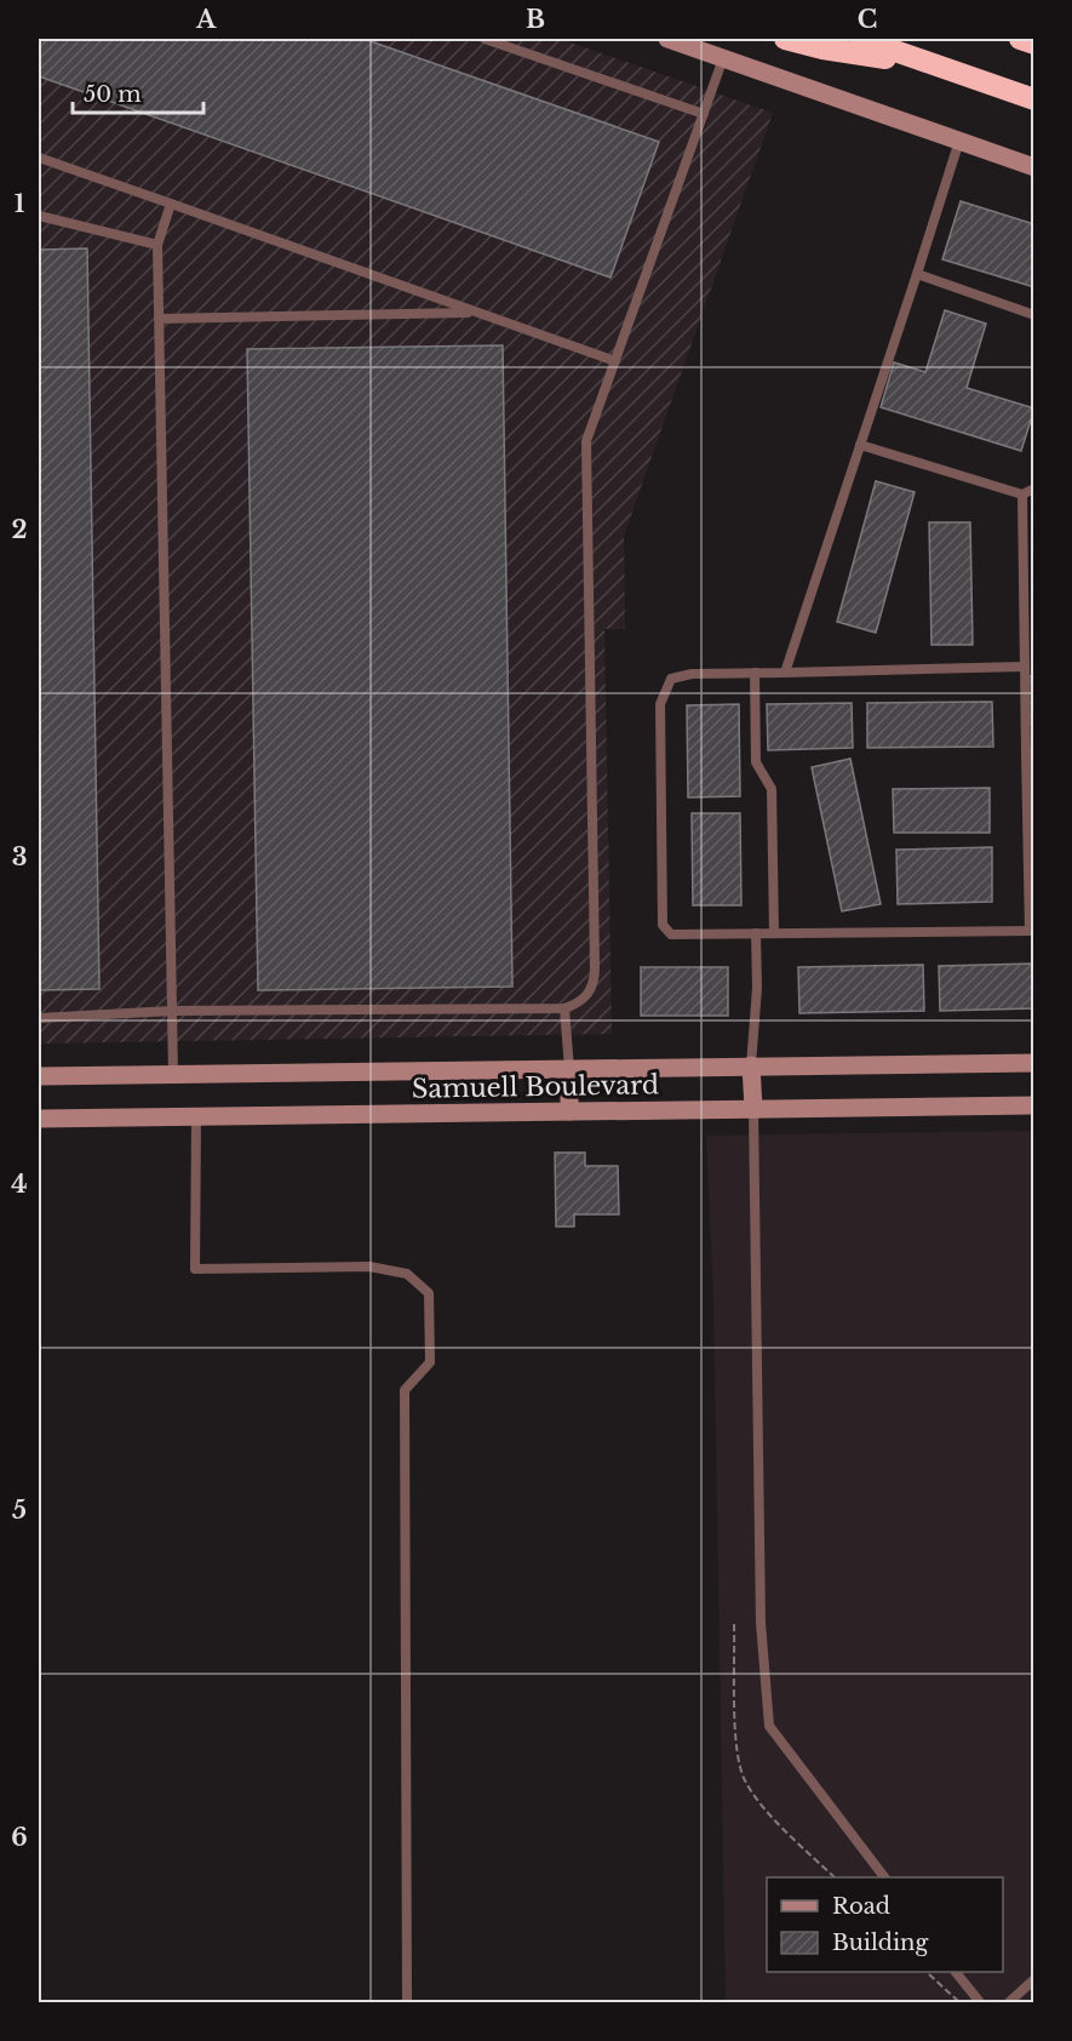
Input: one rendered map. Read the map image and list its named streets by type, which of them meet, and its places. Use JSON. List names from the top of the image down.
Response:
{
  "streets": {
    "main road": ["Samuell Boulevard"]
  },
  "legend": ["Road", "Building"],
  "scale_bar": "50 m",
  "grid": {
    "columns": ["A", "B", "C"],
    "rows": [
      "1",
      "2",
      "3",
      "4",
      "5",
      "6"
    ]
  }
}
